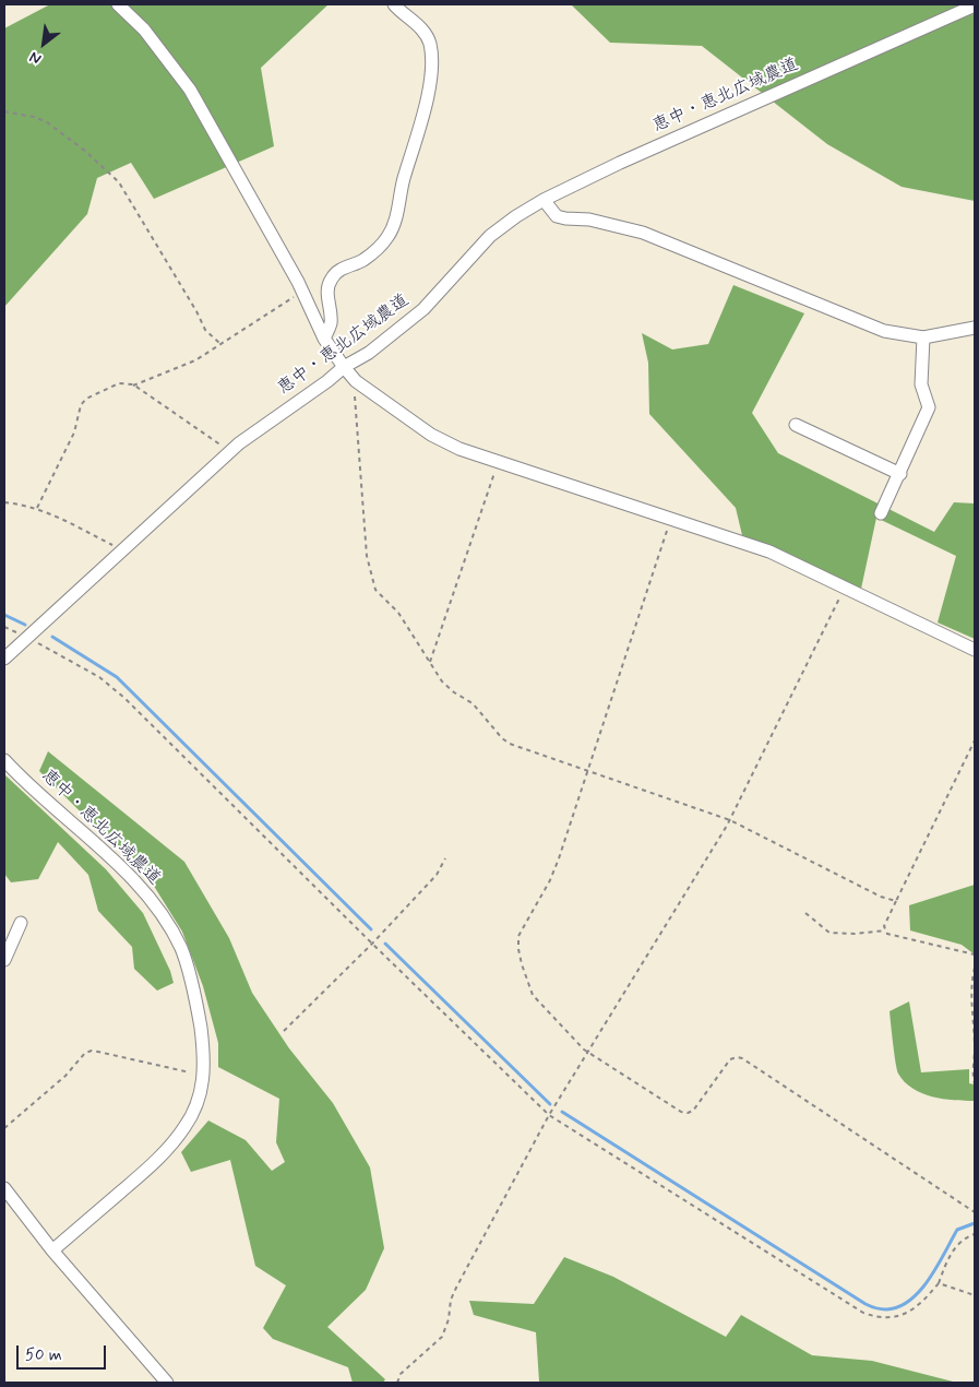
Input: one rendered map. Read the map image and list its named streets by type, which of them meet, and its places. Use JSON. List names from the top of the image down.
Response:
{
  "streets": {
    "street": ["恵中・恵北広域農道"]
  },
  "scale_bar": "50 m",
  "north": "bottom left"
}
